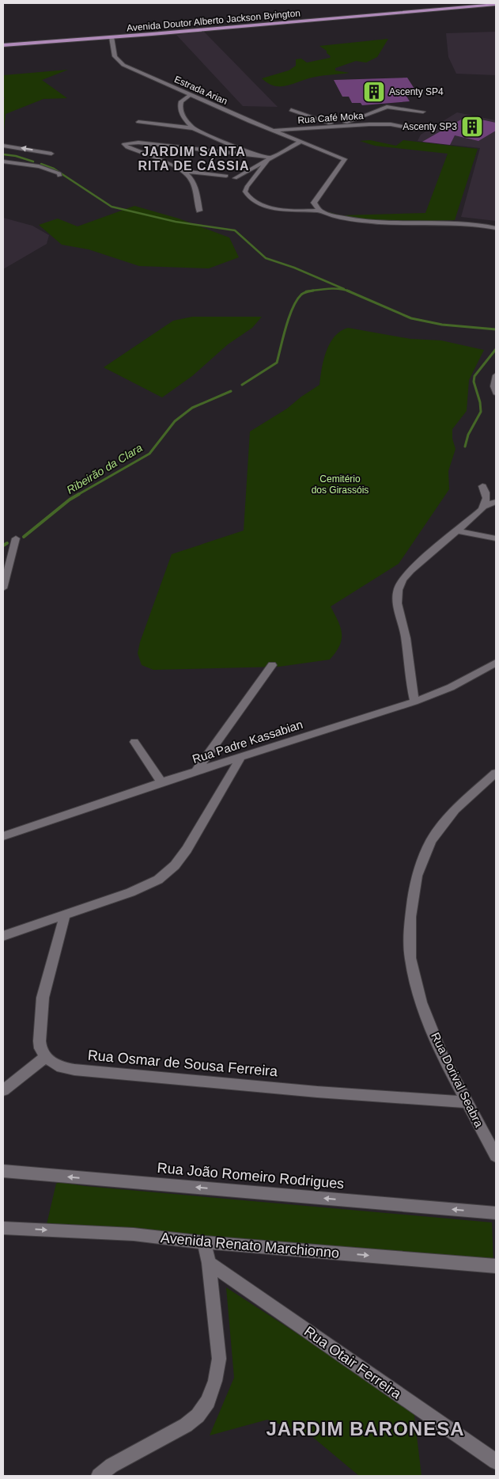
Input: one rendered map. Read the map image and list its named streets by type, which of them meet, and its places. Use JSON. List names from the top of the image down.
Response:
{
  "streets": {
    "main road": ["Avenida Doutor Alberto Jackson Byington"],
    "street": [
      "Estrada Arian",
      "Rua Café Moka",
      "Rua Padre Kassabian",
      "Rua Osmar de Sousa Ferreira",
      "Rua Dorival Seabra",
      "Rua João Romeiro Rodrigues",
      "Avenida Renato Marchionno",
      "Rua Otair Ferreira"
    ]
  },
  "crossings": [
    ["Avenida Doutor Alberto Jackson Byington", "Estrada Arian"],
    ["Estrada Arian", "Rua Café Moka"],
    ["Rua Osmar de Sousa Ferreira", "Rua Dorival Seabra"]
  ],
  "one_way": ["Rua João Romeiro Rodrigues", "Avenida Renato Marchionno"],
  "districts": ["JARDIM SANTA RITA DE CÁSSIA", "JARDIM BARONESA"],
  "water": ["Ribeirão da Clara"],
  "parks": ["Cemitério dos Girassóis"],
  "places": {
    "building": ["Ascenty SP4", "Ascenty SP3"]
  }
}
